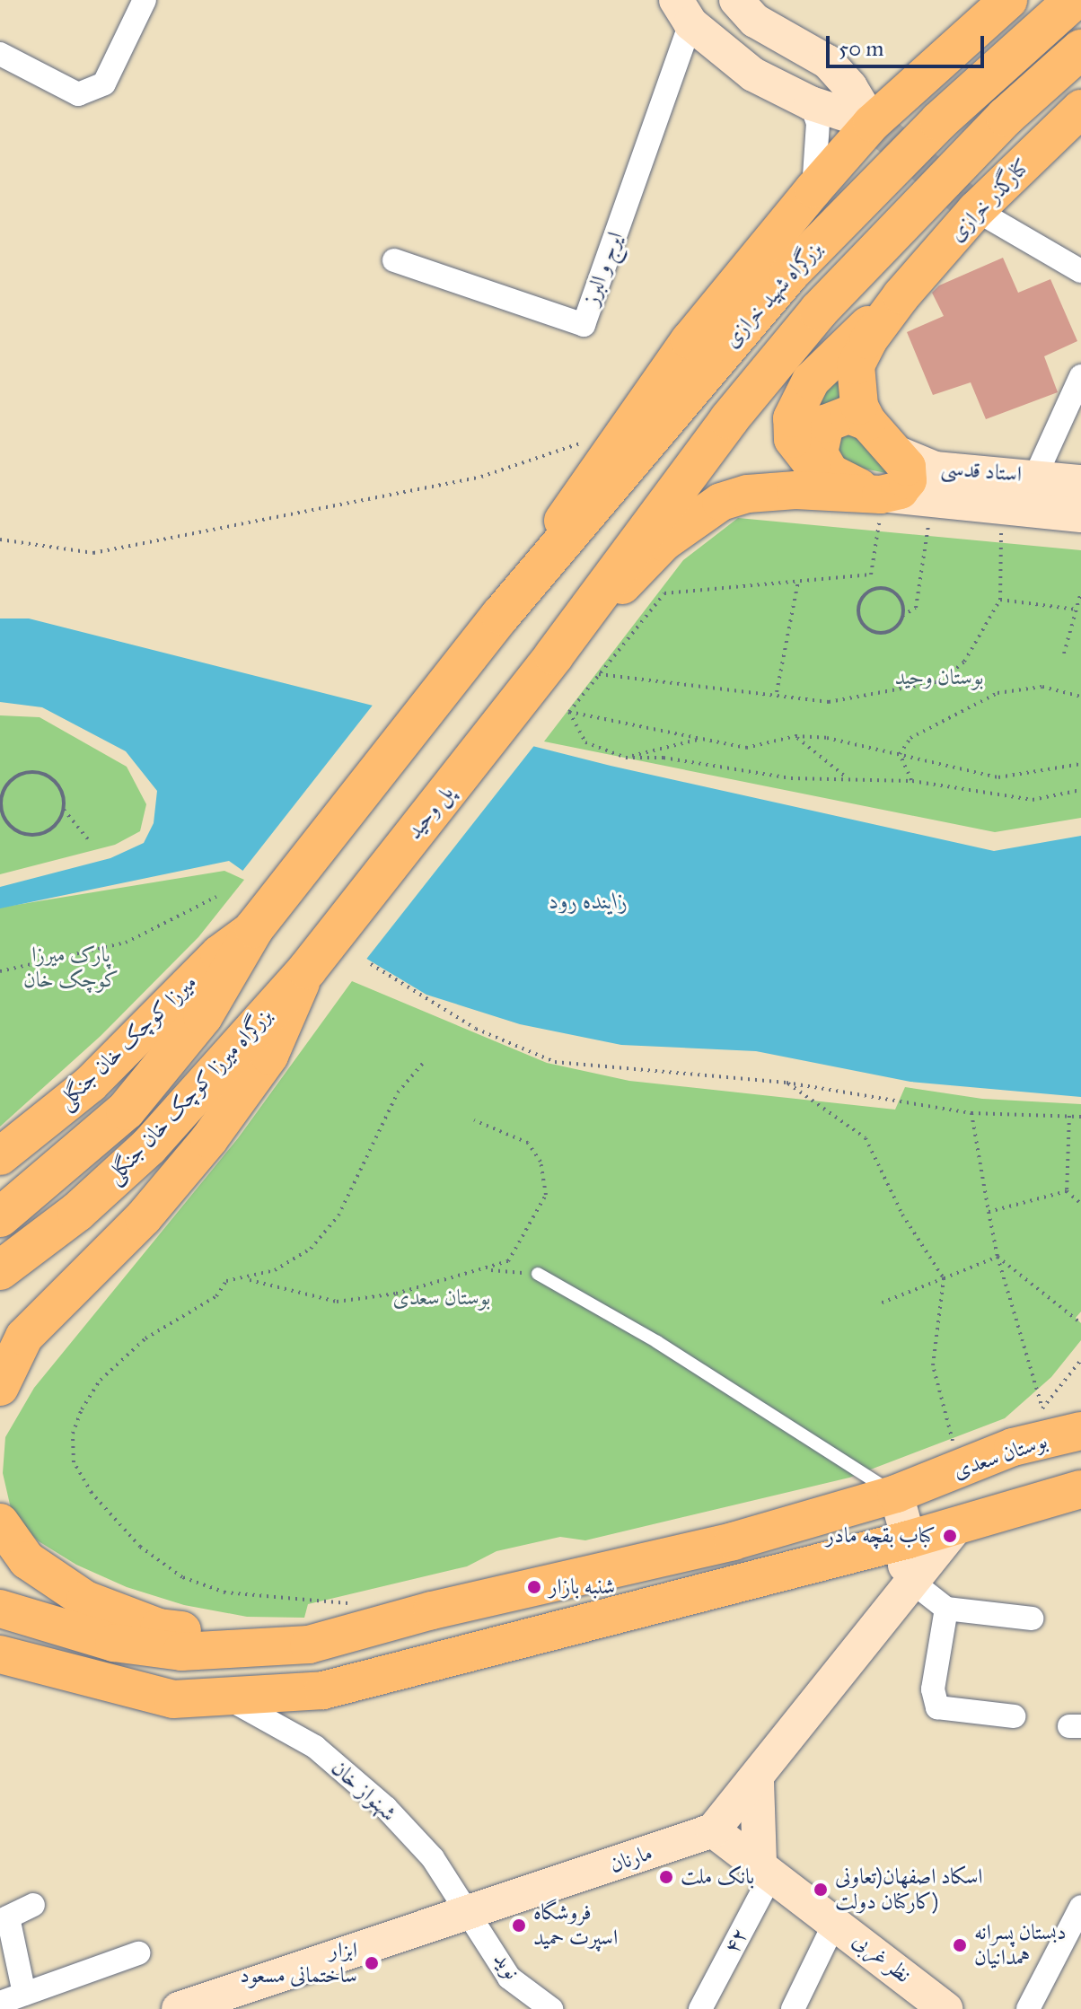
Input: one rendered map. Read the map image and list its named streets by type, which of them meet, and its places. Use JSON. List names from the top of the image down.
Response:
{
  "streets": {
    "highway": ["بزرگراه شهید خرازی", "پل وحید", "بزرگراه میرزا کوچک خان جنگلی"],
    "main road": [
      "کنارگذر خرازی",
      "استاد قدسی",
      "میرزا کوچک خان جنگلی",
      "بوستان سعدی",
      "مارنان",
      "نظر غربی"
    ],
    "street": [
      "ایرج و البرز",
      "شهنواز خان",
      "۴۲",
      "نوید"
    ]
  },
  "crossings": [
    ["کنارگذر خرازی", "استاد قدسی"],
    ["بزرگراه شهید خرازی", "پل وحید"],
    ["پل وحید", "بزرگراه میرزا کوچک خان جنگلی"],
    ["میرزا کوچک خان جنگلی", "بزرگراه میرزا کوچک خان جنگلی"],
    ["شهنواز خان", "مارنان"],
    ["شهنواز خان", "نوید"],
    ["مارنان", "نظر غربی"],
    ["مارنان", "نوید"],
    ["۴۲", "نظر غربی"]
  ],
  "water": ["زاینده رود"],
  "parks": ["بوستان وحید", "پارک میرزا کوچک خان", "بوستان سعدی"],
  "places": [
    "کباب بقچه مادر",
    "شنبه بازار",
    "بانک ملت",
    "اسکاد اصفهان(تعاونی کارکنان دولت)",
    "فروشگاه اسپرت حمید",
    "دبستان پسرانه همدانیان",
    "ابزار ساختمانی مسعود"
  ],
  "scale_bar": "50 m"
}
